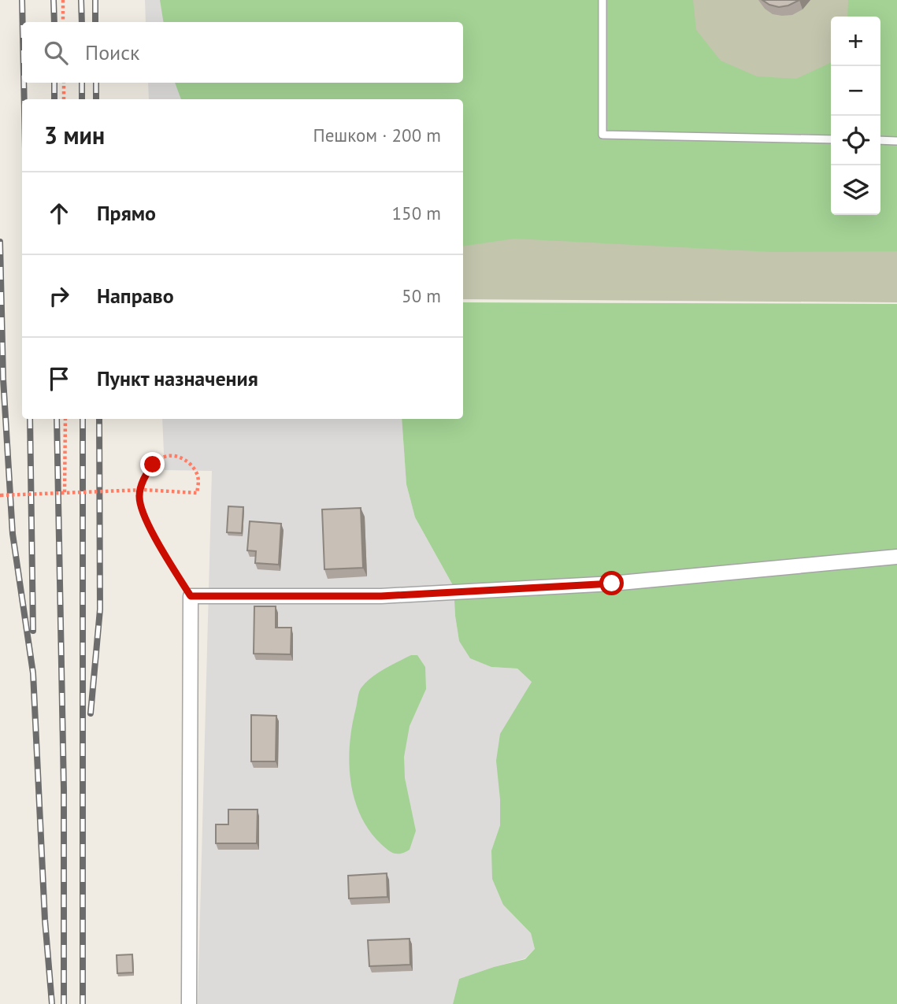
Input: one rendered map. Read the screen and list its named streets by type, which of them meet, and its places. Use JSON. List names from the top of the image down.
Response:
{
  "page": {
    "map_buttons": ["+", "−"],
    "search": "Поиск",
    "heading": ["3 мин", "Пешком · 200 m"],
    "list": [
      ["Прямо", "150 m"],
      ["Направо", "50 m"],
      "Пункт назначения"
    ]
  }
}
